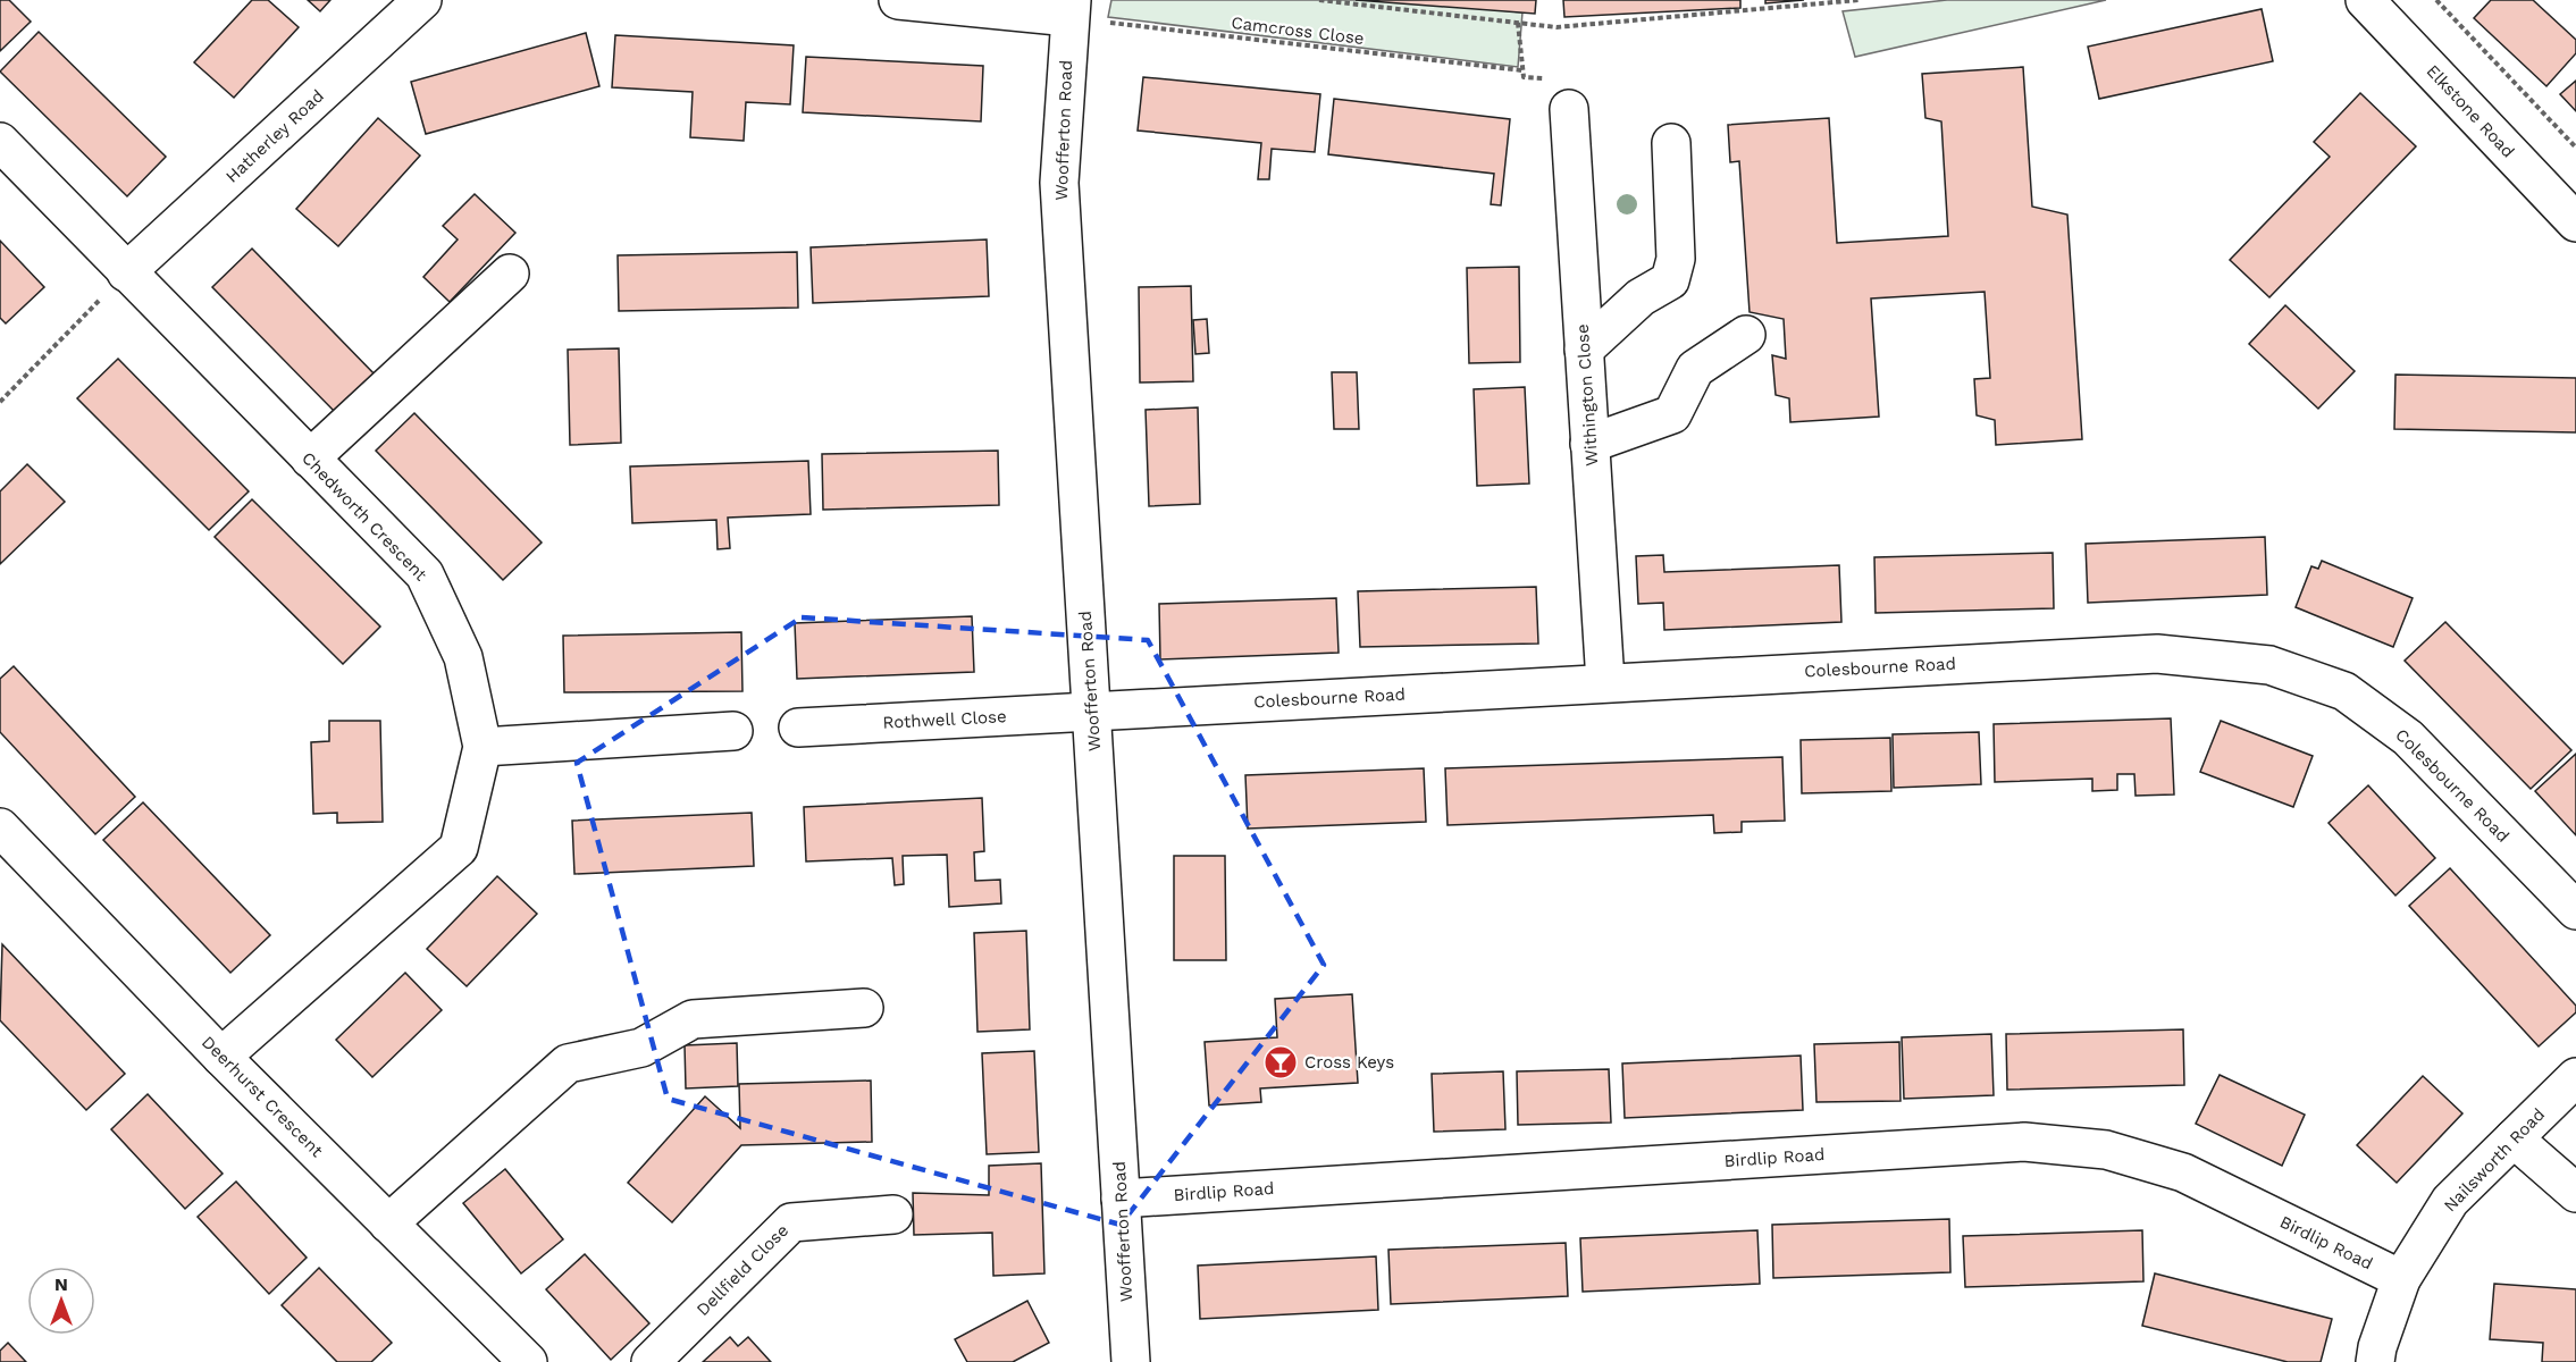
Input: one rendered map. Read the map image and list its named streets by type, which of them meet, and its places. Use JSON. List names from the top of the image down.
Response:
{
  "streets": {
    "street": [
      "Elkstone Road",
      "Woofferton Road",
      "Hatherley Road",
      "Withington Close",
      "Chedworth Crescent",
      "Colesbourne Road",
      "Rothwell Close",
      "Deerhurst Crescent",
      "Birdlip Road",
      "Nailsworth Road",
      "Dellfield Close"
    ],
    "path": ["Camcross Close"]
  },
  "crossings": [
    ["Camcross Close", "Woofferton Road"],
    ["Woofferton Road", "Colesbourne Road"],
    ["Woofferton Road", "Rothwell Close"],
    ["Woofferton Road", "Birdlip Road"],
    ["Hatherley Road", "Chedworth Crescent"],
    ["Withington Close", "Colesbourne Road"],
    ["Chedworth Crescent", "Deerhurst Crescent"],
    ["Colesbourne Road", "Rothwell Close"],
    ["Birdlip Road", "Nailsworth Road"]
  ],
  "places": {
    "bar": ["Cross Keys"]
  },
  "north": "top"
}
